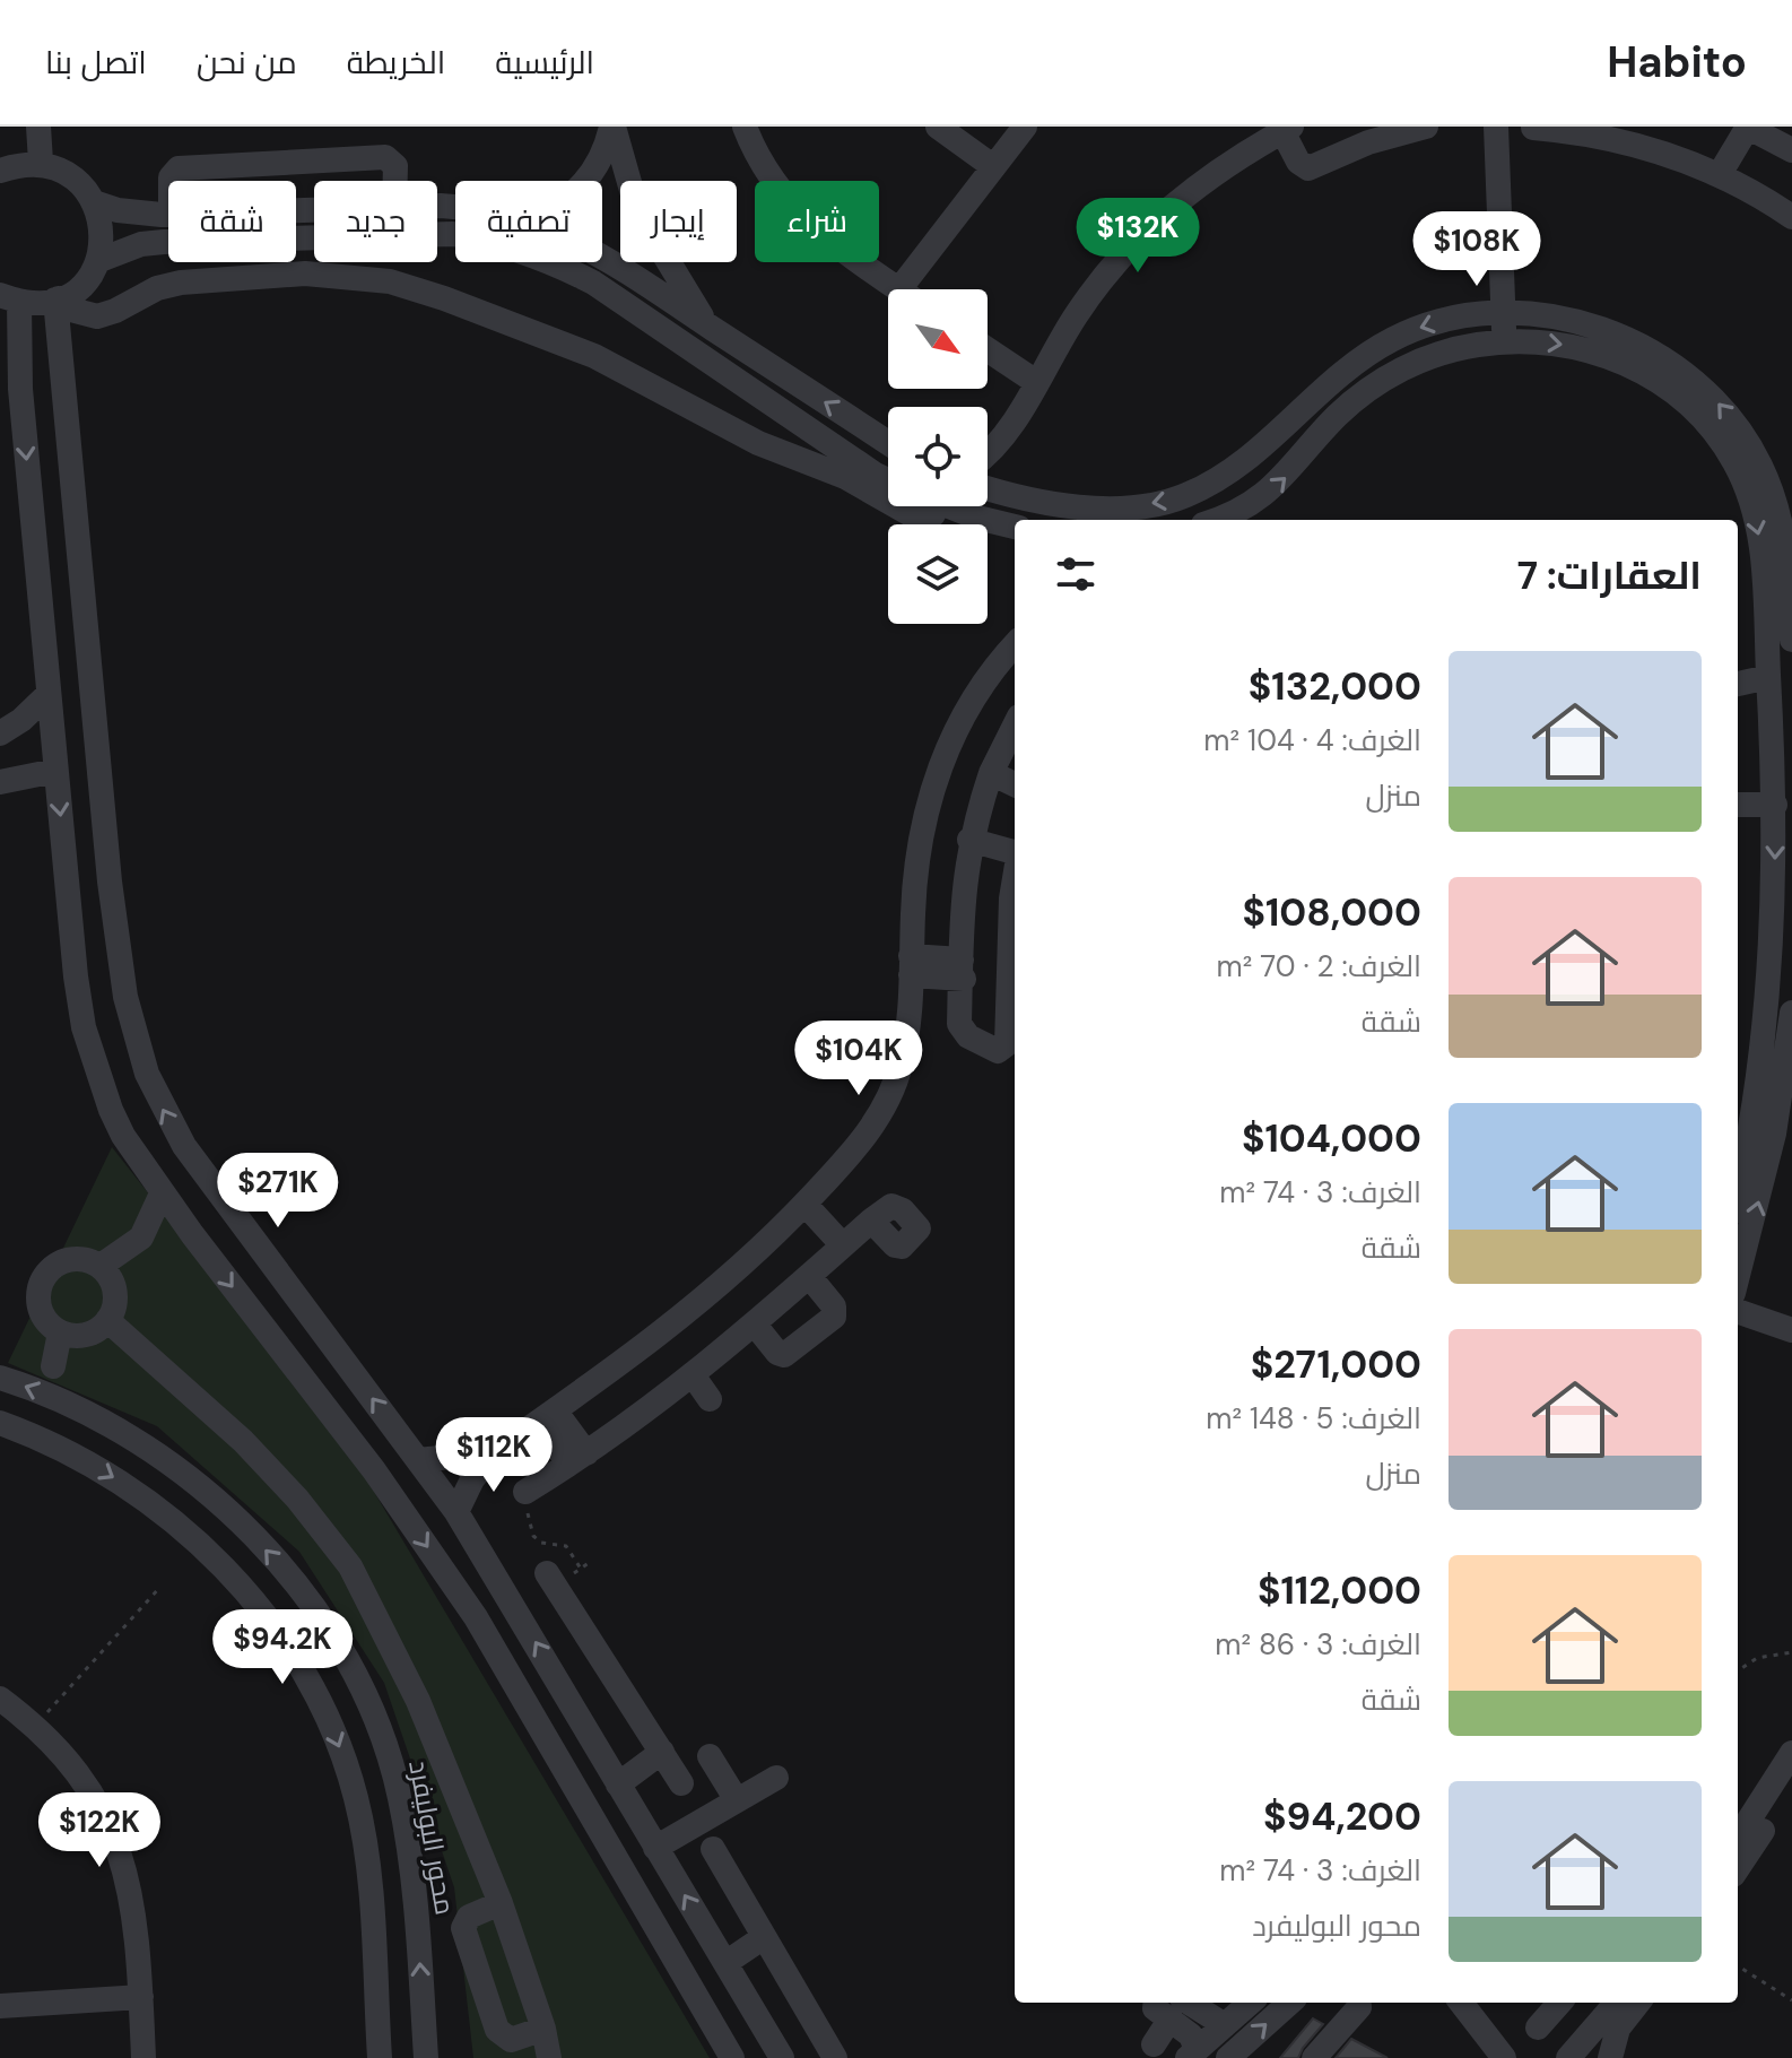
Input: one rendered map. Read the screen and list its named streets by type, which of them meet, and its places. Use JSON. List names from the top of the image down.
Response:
{
  "streets": {
    "street": ["محور البوليفرد"]
  },
  "north": "bottom right",
  "page": {
    "header": "Habito",
    "nav": [
      "الرئيسية",
      "الخريطة",
      "من نحن",
      "اتصل بنا"
    ],
    "chip": [
      "شراء",
      "إيجار",
      "تصفية",
      "جديد",
      "شقة"
    ],
    "price": [
      "$132K",
      "$108K",
      "$104K",
      "$271K",
      "$112K",
      "$94.2K",
      "$122K"
    ],
    "heading": "العقارات: 7",
    "list": [
      {
        "name": "$132,000",
        "note": "الغرف: 4 · 104 m² · منزل"
      },
      {
        "name": "$108,000",
        "note": "الغرف: 2 · 70 m² · شقة"
      },
      {
        "name": "$104,000",
        "note": "الغرف: 3 · 74 m² · شقة"
      },
      {
        "name": "$271,000",
        "note": "الغرف: 5 · 148 m² · منزل"
      },
      {
        "name": "$112,000",
        "note": "الغرف: 3 · 86 m² · شقة"
      },
      {
        "name": "$94,200",
        "note": "الغرف: 3 · 74 m² · محور البوليفرد"
      }
    ]
  }
}
